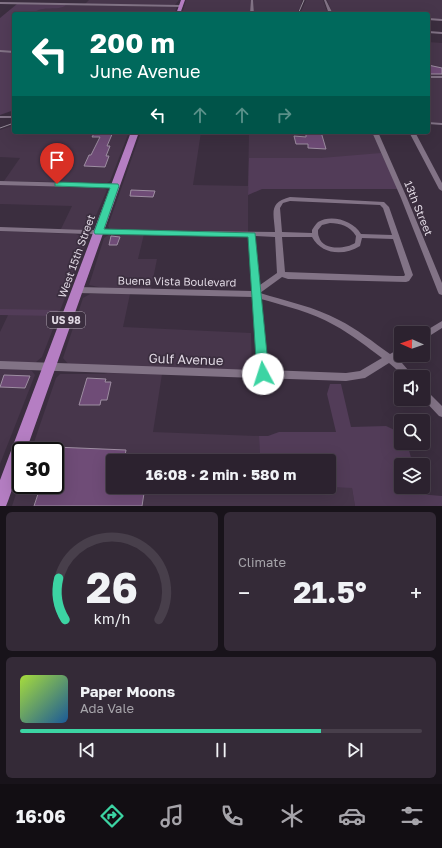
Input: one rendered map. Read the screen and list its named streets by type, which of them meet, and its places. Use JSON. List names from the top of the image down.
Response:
{
  "streets": {
    "highway": ["West 15th Street", "US 98"],
    "street": ["13th Street", "Buena Vista Boulevard", "Gulf Avenue"]
  },
  "crossings": [
    ["West 15th Street", "Buena Vista Boulevard"],
    ["West 15th Street", "Gulf Avenue"],
    ["Buena Vista Boulevard", "Gulf Avenue"]
  ],
  "north": "left",
  "page": {
    "turn": ["200 m", "June Avenue"],
    "limit": "30",
    "trip": "16:08 · 2 min · 580 m",
    "tile": "Climate",
    "heat": ["−", "21.5°", "+"],
    "song": ["Paper Moons", "Ada Vale"],
    "tabs": "16:06",
    "gauge": ["26", "km/h"]
  }
}
